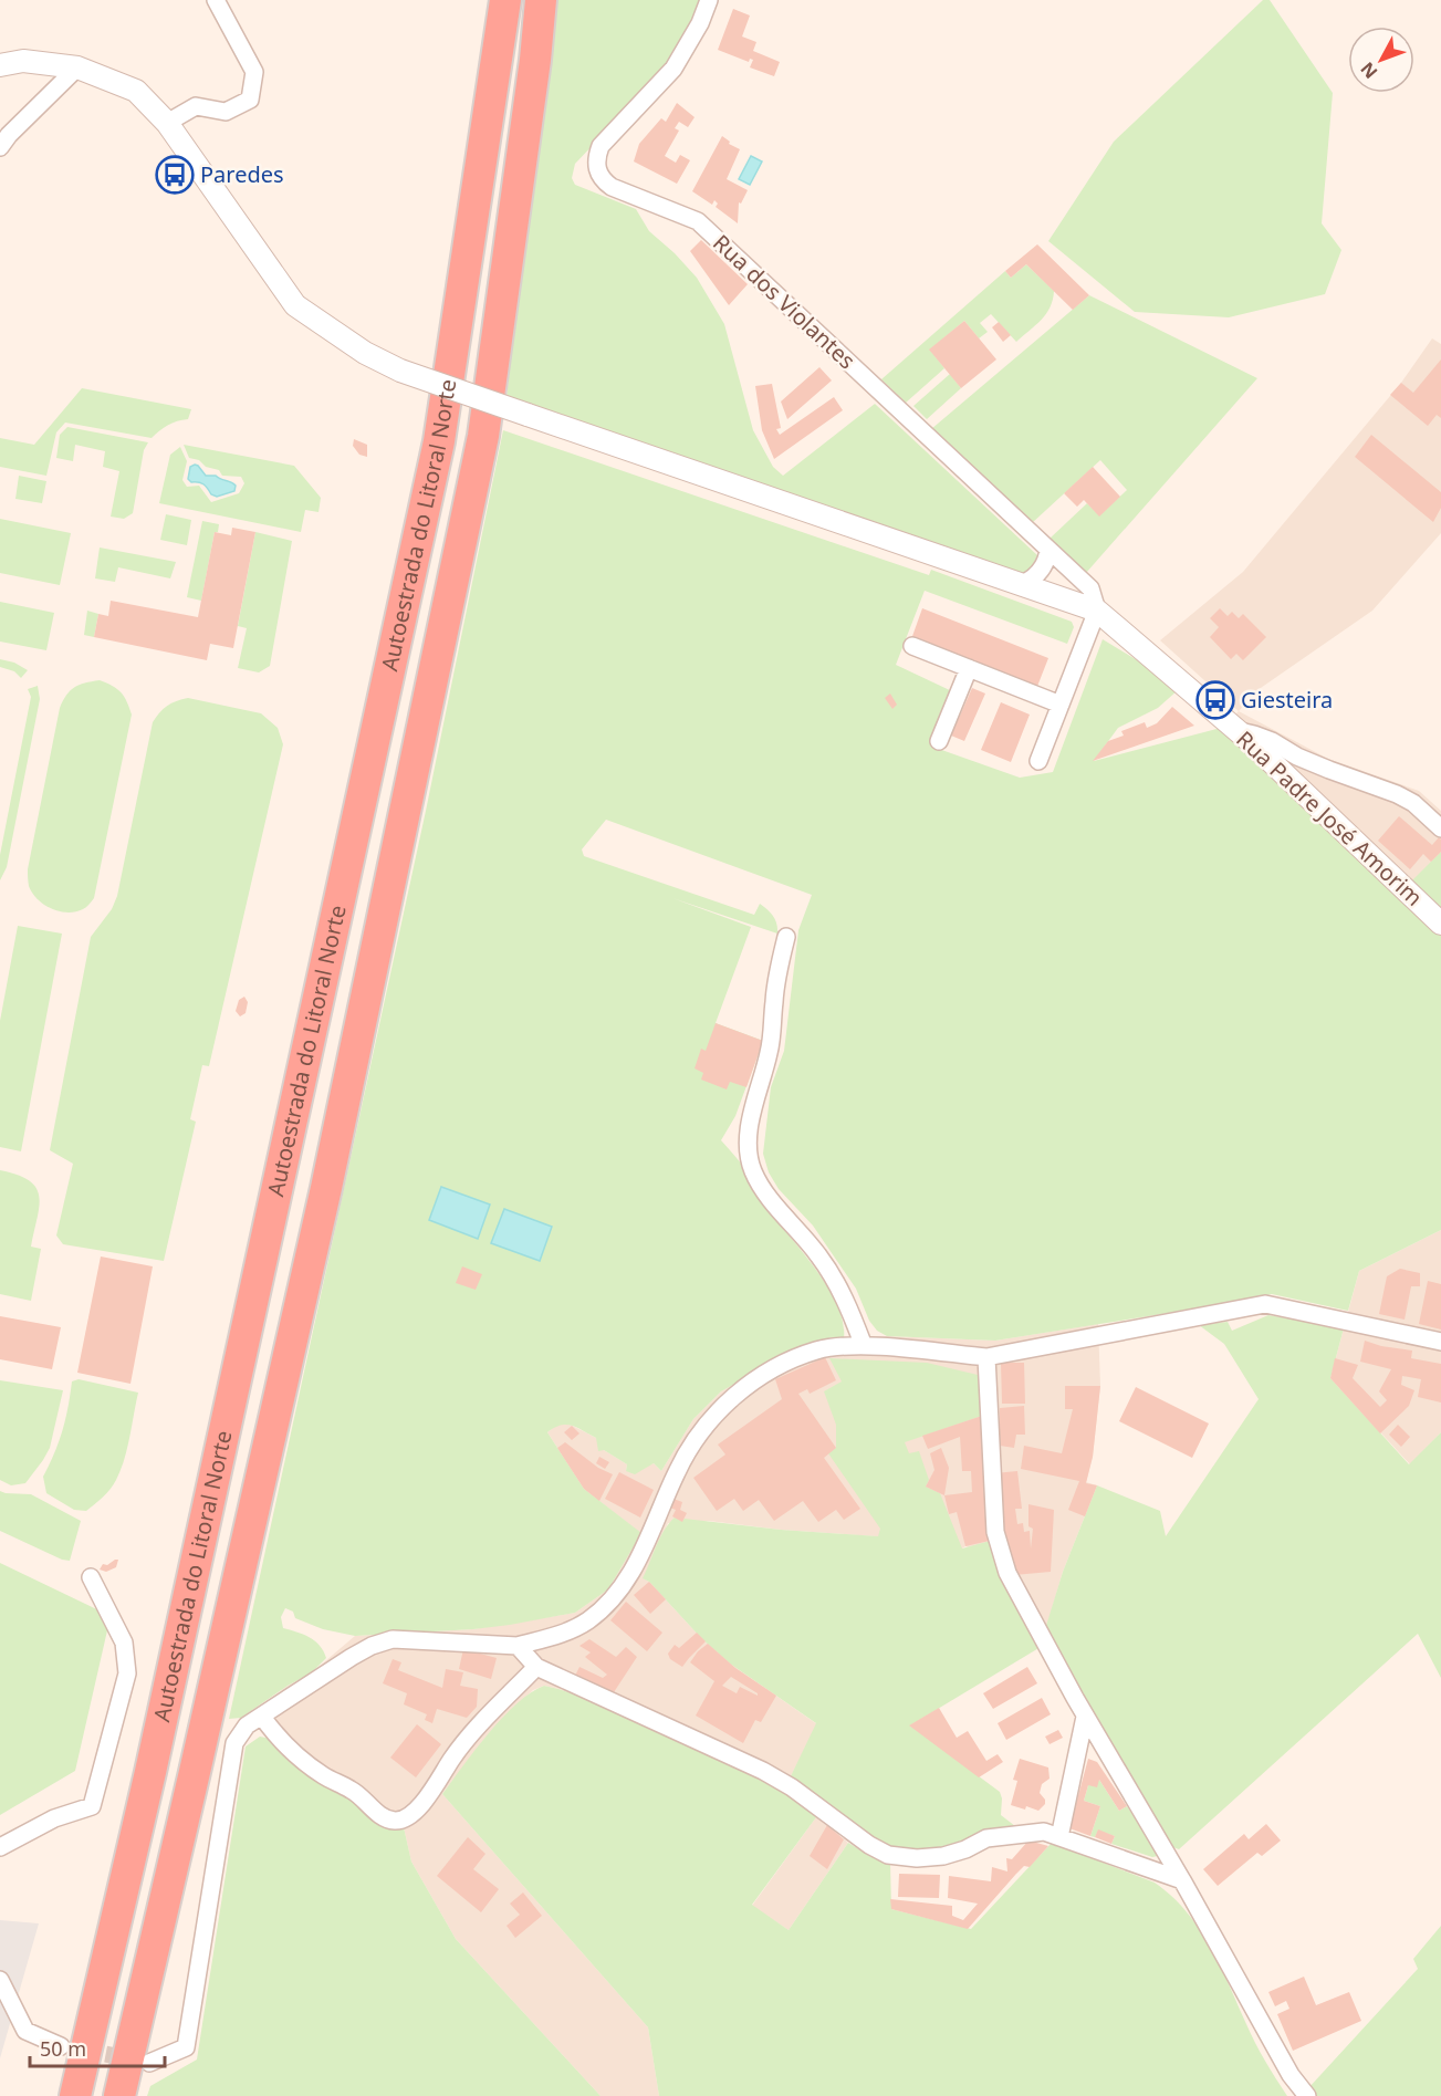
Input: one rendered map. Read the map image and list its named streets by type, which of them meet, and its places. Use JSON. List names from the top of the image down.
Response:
{
  "streets": {
    "highway": ["Autoestrada do Litoral Norte"],
    "street": ["Rua dos Violantes", "Rua Padre José Amorim"]
  },
  "crossings": [
    ["Rua dos Violantes", "Rua Padre José Amorim"]
  ],
  "places": {
    "bus stop": ["Paredes", "Giesteira"]
  },
  "scale_bar": "50 m",
  "north": "bottom left"
}
